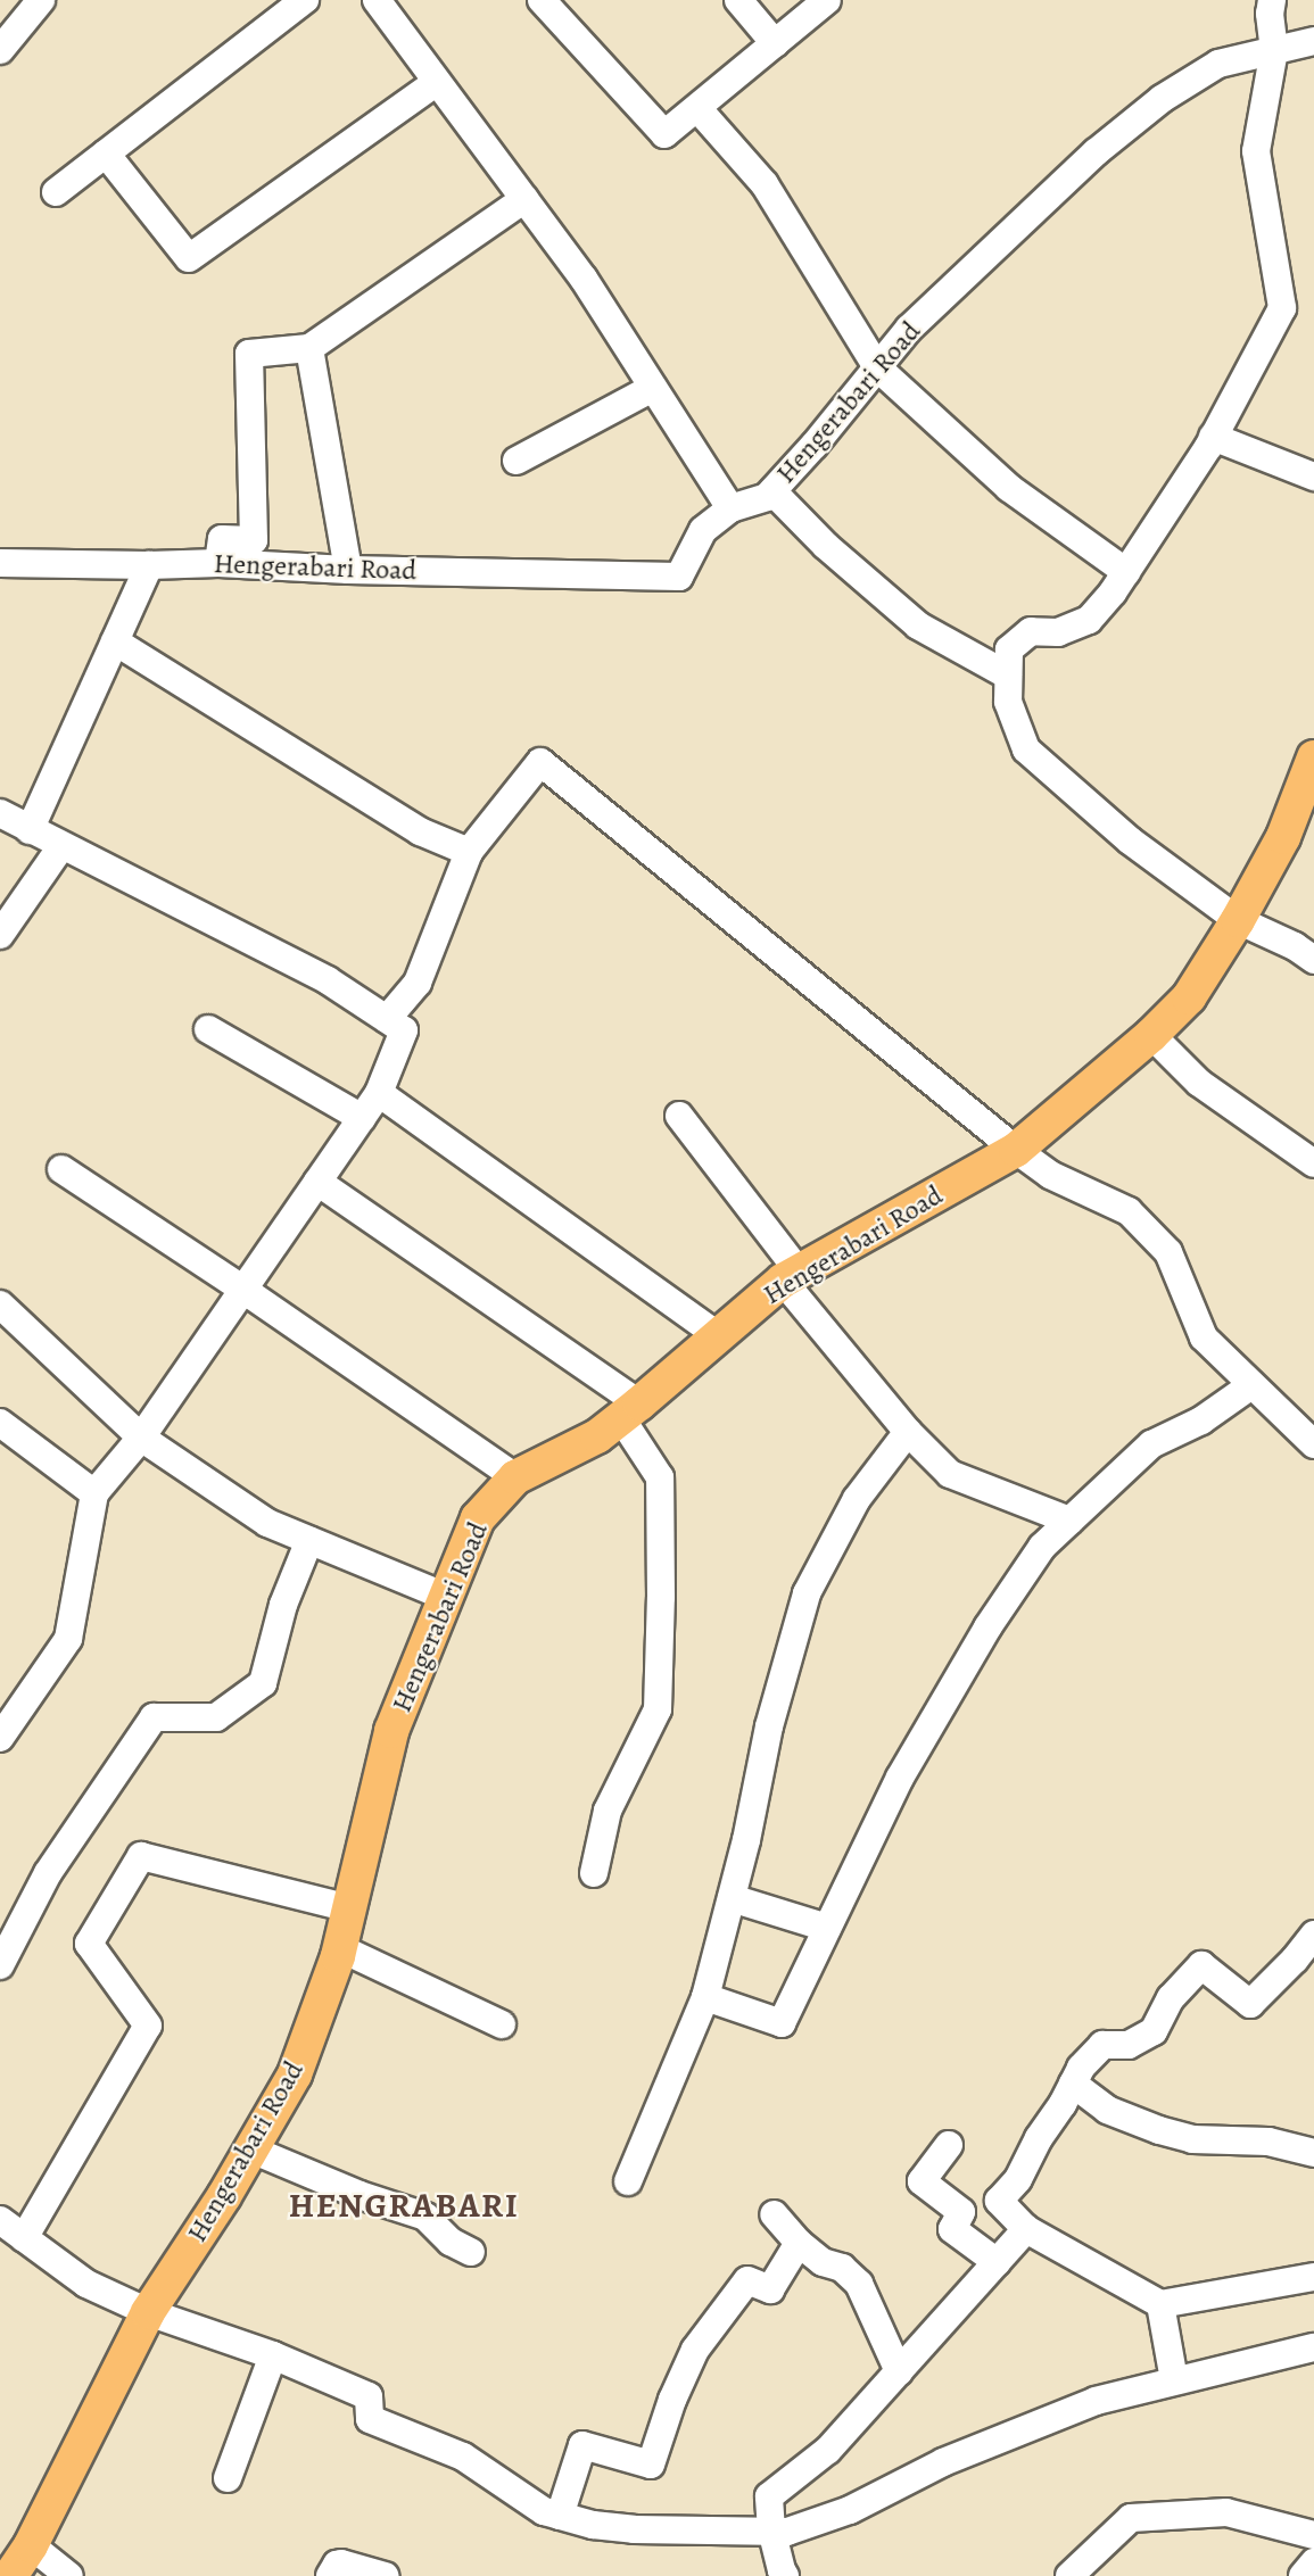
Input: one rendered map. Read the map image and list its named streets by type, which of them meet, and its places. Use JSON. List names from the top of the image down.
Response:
{
  "streets": {
    "main road": ["Hengerabari Road"]
  },
  "districts": ["HENGRABARI"]
}
